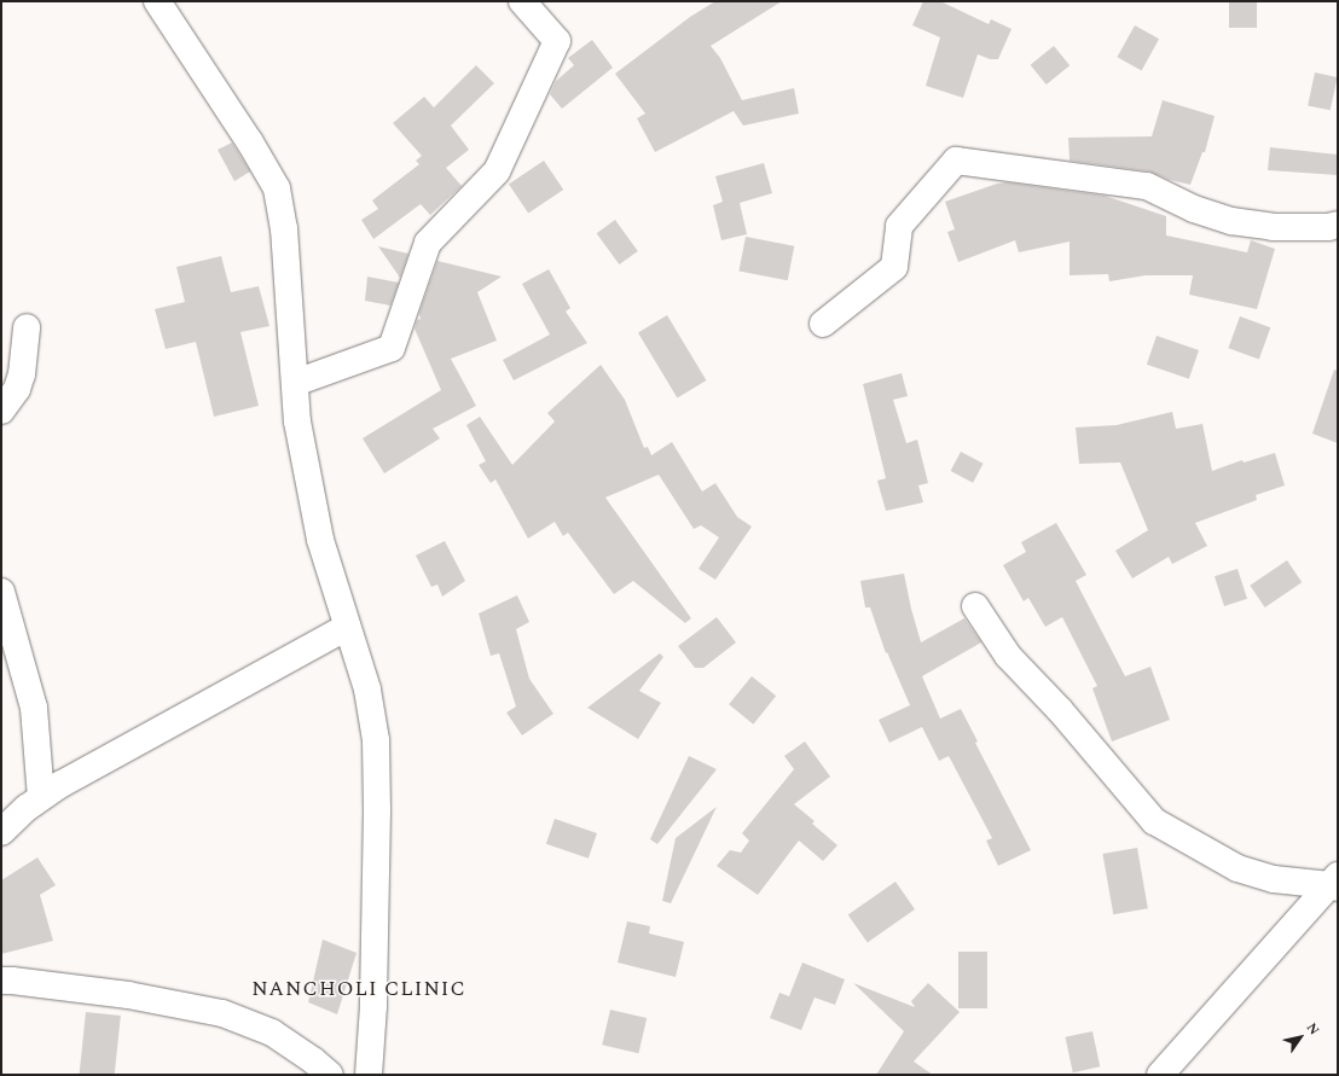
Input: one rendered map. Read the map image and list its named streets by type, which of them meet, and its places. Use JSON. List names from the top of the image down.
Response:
{
  "districts": ["NANCHOLI CLINIC"],
  "north": "top right"
}
